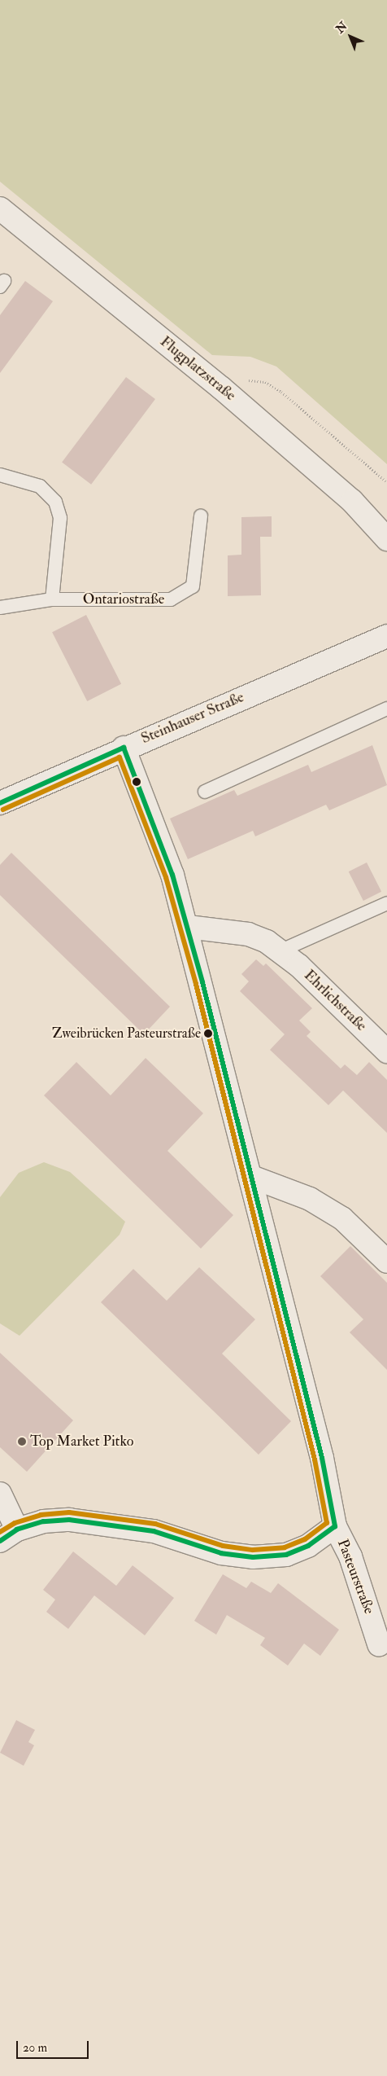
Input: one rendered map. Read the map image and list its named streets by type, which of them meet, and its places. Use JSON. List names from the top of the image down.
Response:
{
  "streets": {
    "street": [
      "Flugplatzstraße",
      "Steinhauser Straße",
      "Ehrlichstraße",
      "Pasteurstraße"
    ],
    "lane": ["Ontariostraße"]
  },
  "crossings": [
    ["Steinhauser Straße", "Pasteurstraße"],
    ["Ehrlichstraße", "Pasteurstraße"]
  ],
  "places": ["Zweibrücken Pasteurstraße", "Top Market Pitko"],
  "scale_bar": "20 m",
  "north": "top left"
}
